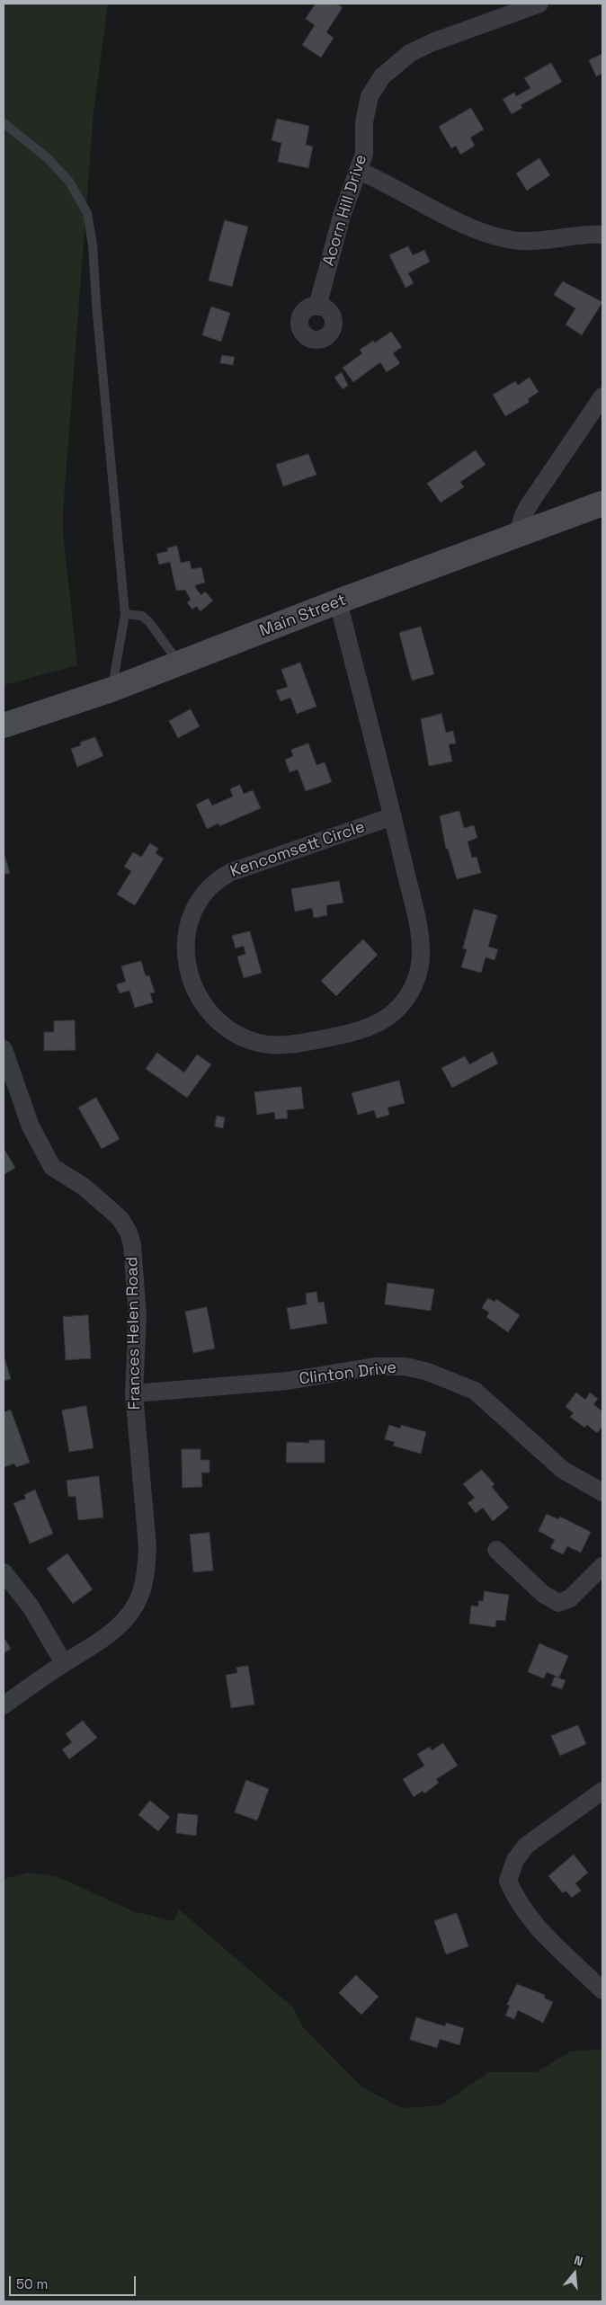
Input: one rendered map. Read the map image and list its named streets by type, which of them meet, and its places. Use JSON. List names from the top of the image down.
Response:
{
  "streets": {
    "main road": ["Main Street"],
    "street": [
      "Acorn Hill Drive",
      "Kencomsett Circle",
      "Frances Helen Road",
      "Clinton Drive"
    ]
  },
  "crossings": [
    ["Main Street", "Kencomsett Circle"],
    ["Frances Helen Road", "Clinton Drive"]
  ],
  "scale_bar": "50 m",
  "north": "top"
}
